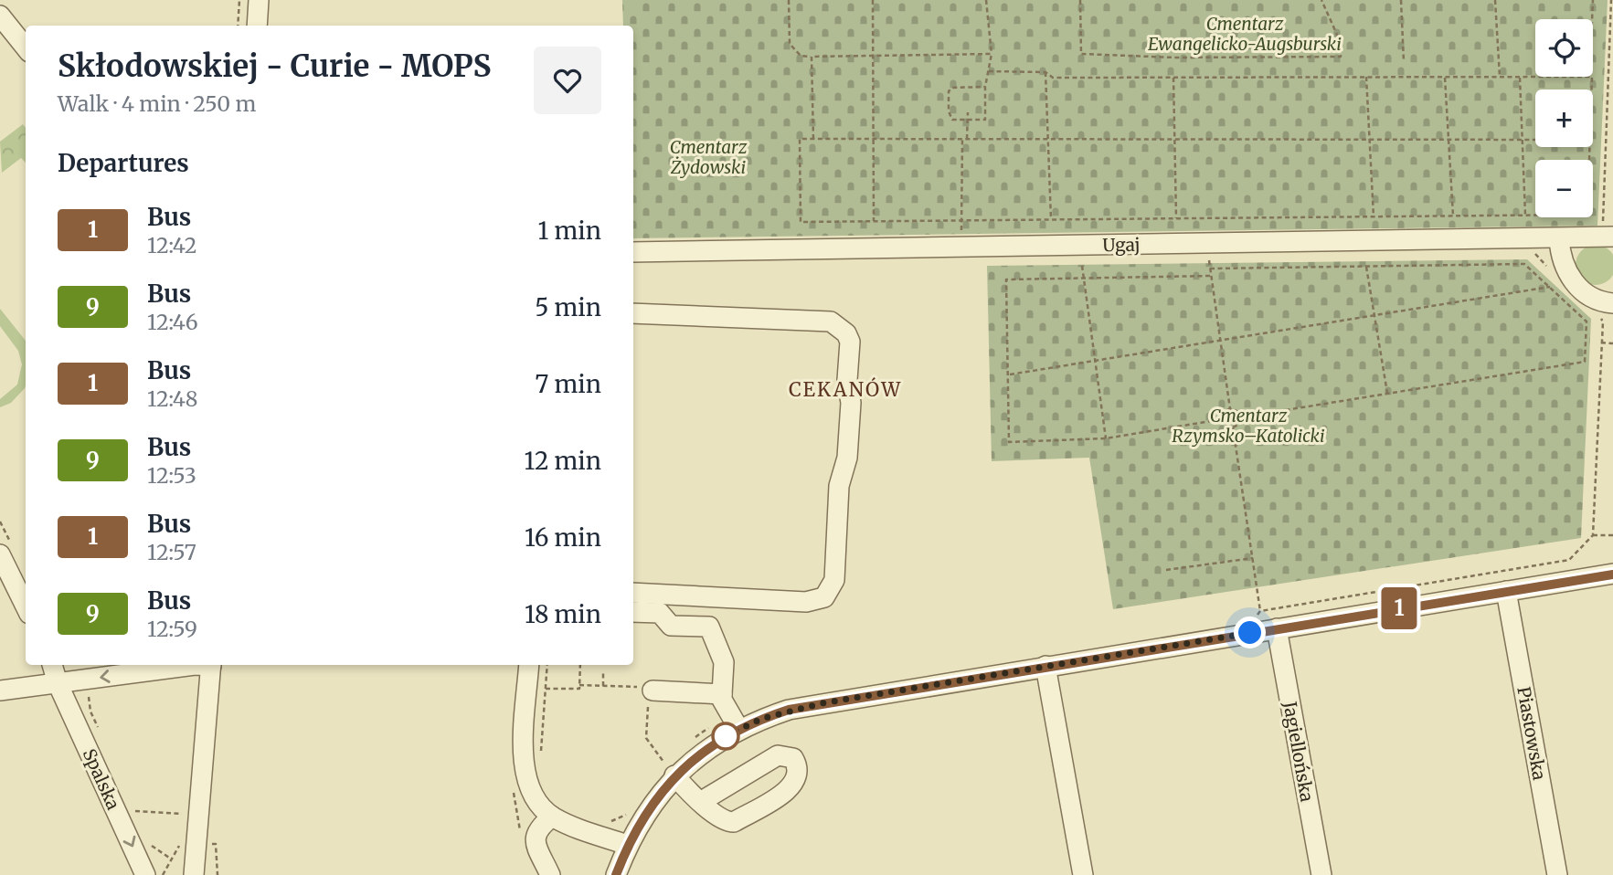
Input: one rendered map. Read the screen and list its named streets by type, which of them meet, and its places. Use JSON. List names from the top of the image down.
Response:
{
  "streets": {
    "street": [
      "Ugaj",
      "Piastowska",
      "Jagiellońska",
      "Spalska"
    ]
  },
  "districts": ["CEKANÓW"],
  "parks": ["Cmentarz Ewangelicko-Augsburski", "Cmentarz Żydowski", "Cmentarz Rzymsko–Katolicki"],
  "lines": ["bus line 1"],
  "page": {
    "on_map": "1",
    "map_buttons": ["+", "−"],
    "heading": [
      ["Skłodowskiej - Curie - MOPS", "Walk · 4 min · 250 m"],
      "Departures"
    ],
    "list": [
      {
        "mark": "1",
        "name": "Bus",
        "note": "12:42",
        "value": "1 min"
      },
      {
        "mark": "9",
        "name": "Bus",
        "note": "12:46",
        "value": "5 min"
      },
      {
        "mark": "1",
        "name": "Bus",
        "note": "12:48",
        "value": "7 min"
      },
      {
        "mark": "9",
        "name": "Bus",
        "note": "12:53",
        "value": "12 min"
      },
      {
        "mark": "1",
        "name": "Bus",
        "note": "12:57",
        "value": "16 min"
      },
      {
        "mark": "9",
        "name": "Bus",
        "note": "12:59",
        "value": "18 min"
      }
    ]
  }
}
